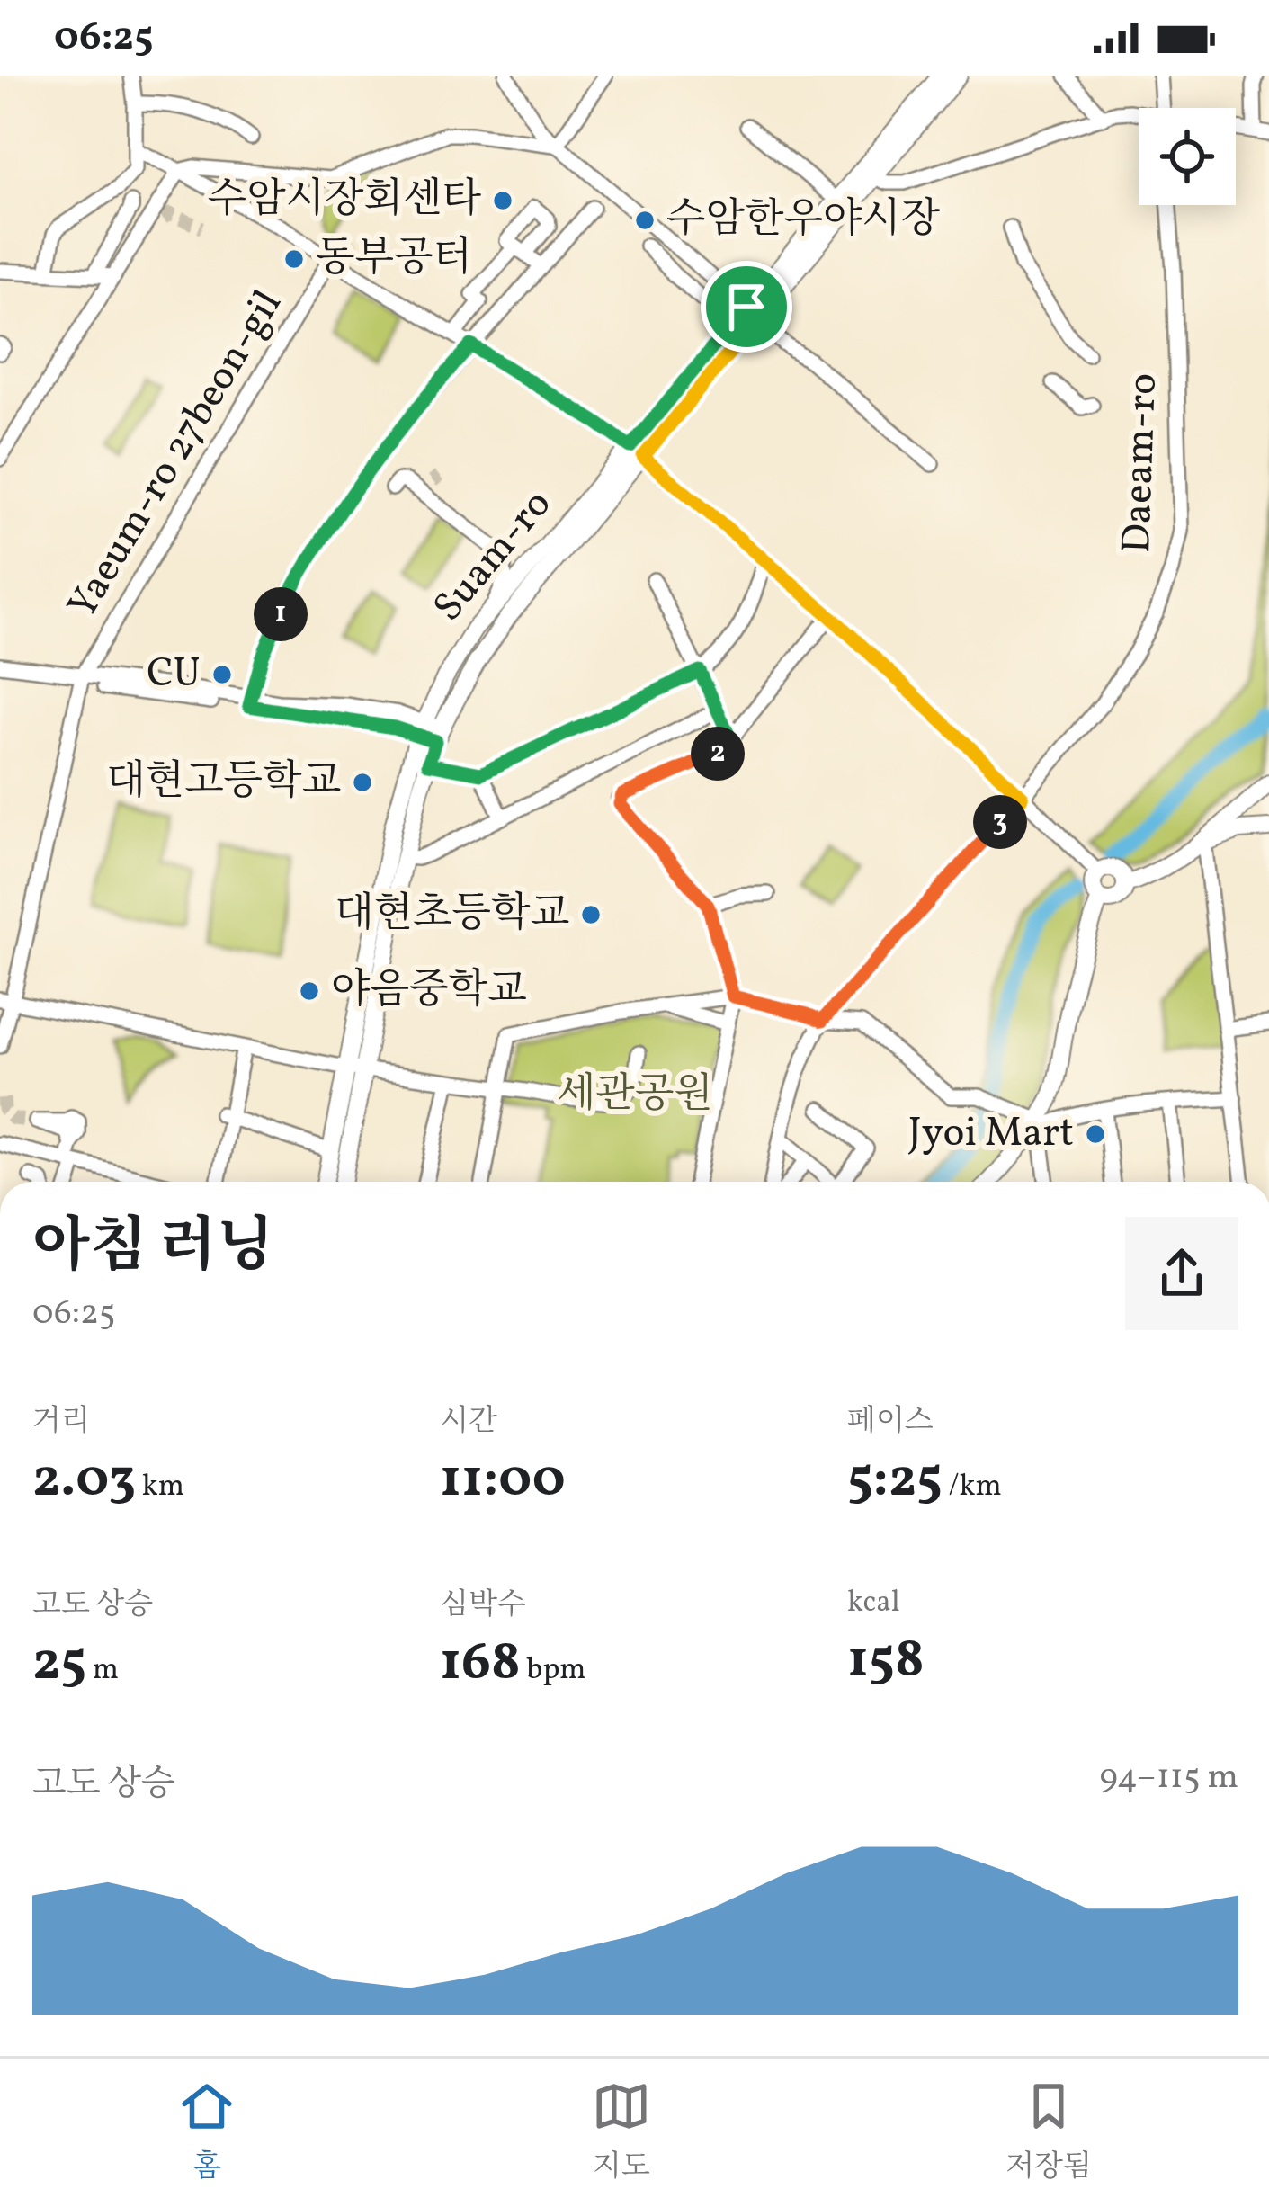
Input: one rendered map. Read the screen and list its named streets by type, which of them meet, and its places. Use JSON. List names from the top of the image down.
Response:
{
  "streets": {
    "main road": ["Suam-ro"],
    "street": ["Yaeum-ro 27beon-gil", "Daeam-ro"]
  },
  "parks": ["세관공원"],
  "places": [
    "수암시장회센타",
    "수암한우야시장",
    "동부공터",
    "CU",
    "대현고등학교",
    "대현초등학교",
    "야음중학교",
    "Jyoi Mart"
  ],
  "page": {
    "status": "06:25",
    "pins": ["1", "2", "3"],
    "heading": ["아침 러닝", "06:25"],
    "stats": [
      ["거리", "2.03 km"],
      ["시간", "11:00"],
      ["페이스", "5:25 /km"],
      ["고도 상승", "25 m"],
      ["심박수", "168 bpm"],
      ["kcal", "158"]
    ],
    "chart": ["고도 상승", "94–115 m"],
    "tabs": ["홈", "지도", "저장됨"]
  }
}
